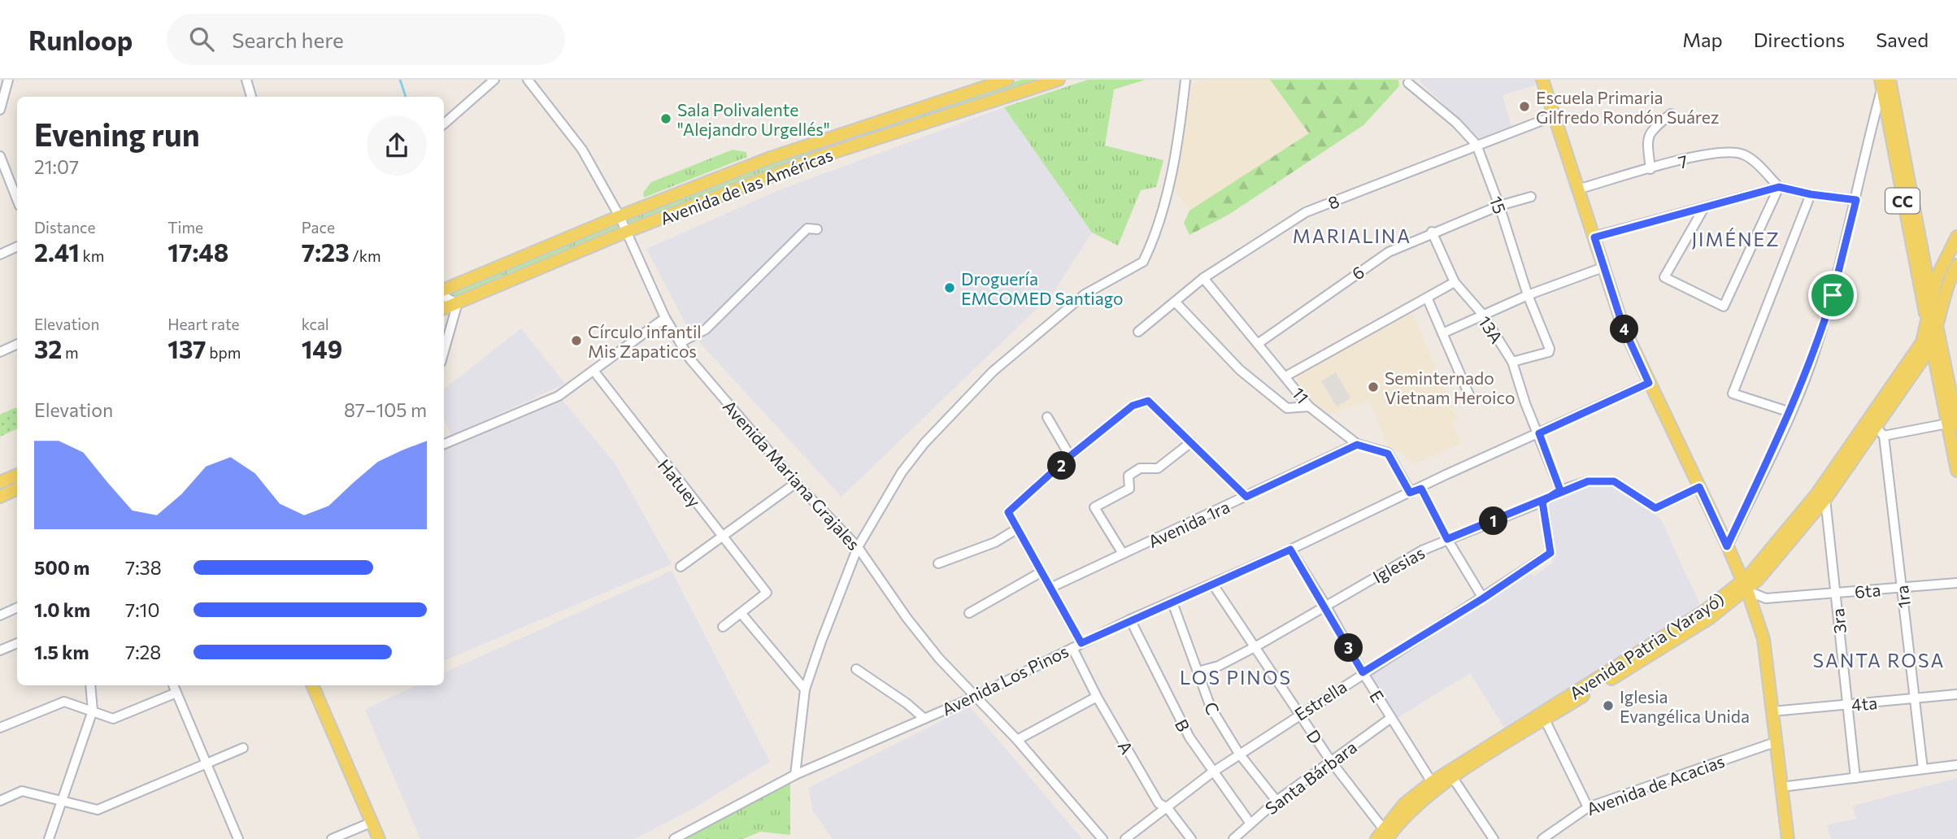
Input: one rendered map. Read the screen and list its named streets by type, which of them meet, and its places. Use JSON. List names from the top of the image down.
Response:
{
  "streets": {
    "main road": ["Avenida de las Américas", "CC", "Avenida Patria (Yarayó)"],
    "street": [
      "7",
      "8",
      "15",
      "6",
      "13A",
      "11",
      "Avenida Mariana Grajales",
      "Hatuey",
      "Avenida 1ra",
      "Iglesias",
      "6ta",
      "1ra",
      "3ra",
      "Avenida Los Pinos",
      "E",
      "Estrella",
      "4ta",
      "C",
      "B",
      "D",
      "A",
      "Santa Bárbara",
      "Avenida de Acacias"
    ]
  },
  "crossings": [
    ["Avenida de las Américas", "Avenida Mariana Grajales"],
    ["CC", "Avenida Patria (Yarayó)"],
    ["8", "15"],
    ["8", "11"],
    ["15", "6"],
    ["15", "13A"],
    ["6", "13A"],
    ["6", "11"],
    ["13A", "Iglesias"],
    ["13A", "Avenida Los Pinos"],
    ["11", "Avenida 1ra"],
    ["11", "Avenida Los Pinos"],
    ["Avenida Mariana Grajales", "Avenida Los Pinos"],
    ["Iglesias", "E"],
    ["Iglesias", "Estrella"],
    ["Iglesias", "C"],
    ["Iglesias", "D"],
    ["6ta", "1ra"],
    ["6ta", "3ra"],
    ["6ta", "Avenida Patria (Yarayó)"],
    ["1ra", "Avenida Patria (Yarayó)"],
    ["1ra", "4ta"],
    ["3ra", "Avenida Patria (Yarayó)"],
    ["3ra", "4ta"],
    ["Avenida Patria (Yarayó)", "E"],
    ["Avenida Patria (Yarayó)", "D"],
    ["Avenida Los Pinos", "E"],
    ["Avenida Los Pinos", "C"],
    ["Avenida Los Pinos", "B"],
    ["Avenida Los Pinos", "D"],
    ["Avenida Los Pinos", "A"],
    ["E", "Estrella"],
    ["E", "Santa Bárbara"],
    ["Estrella", "C"],
    ["Estrella", "B"],
    ["Estrella", "D"],
    ["Estrella", "A"],
    ["C", "Santa Bárbara"],
    ["B", "Santa Bárbara"],
    ["D", "Santa Bárbara"]
  ],
  "districts": [
    "MARIALINA",
    "JIMÉNEZ",
    "SANTA ROSA",
    "LOS PINOS"
  ],
  "places": [
    "Escuela Primaria Gilfredo Rondón Suárez",
    "Sala Polivalente \"Alejandro Urgellés\"",
    "Droguería EMCOMED Santiago",
    "Círculo infantil Mis Zapaticos",
    "Seminternado Vietnam Heroico",
    "Iglesia Evangélica Unida"
  ],
  "page": {
    "header": "Runloop",
    "search": "Search here",
    "nav": ["Map", "Directions", "Saved"],
    "heading": ["Evening run", "21:07"],
    "stats": [
      ["Distance", "2.41 km"],
      ["Time", "17:48"],
      ["Pace", "7:23 /km"],
      ["Elevation", "32 m"],
      ["Heart rate", "137 bpm"],
      ["kcal", "149"]
    ],
    "pins": [
      "4",
      "2",
      "1",
      "3"
    ],
    "chart": ["Elevation", "87–105 m"],
    "list": [
      {
        "name": "500 m",
        "note": "7:38"
      },
      {
        "name": "1.0 km",
        "note": "7:10"
      },
      {
        "name": "1.5 km",
        "note": "7:28"
      }
    ]
  }
}
